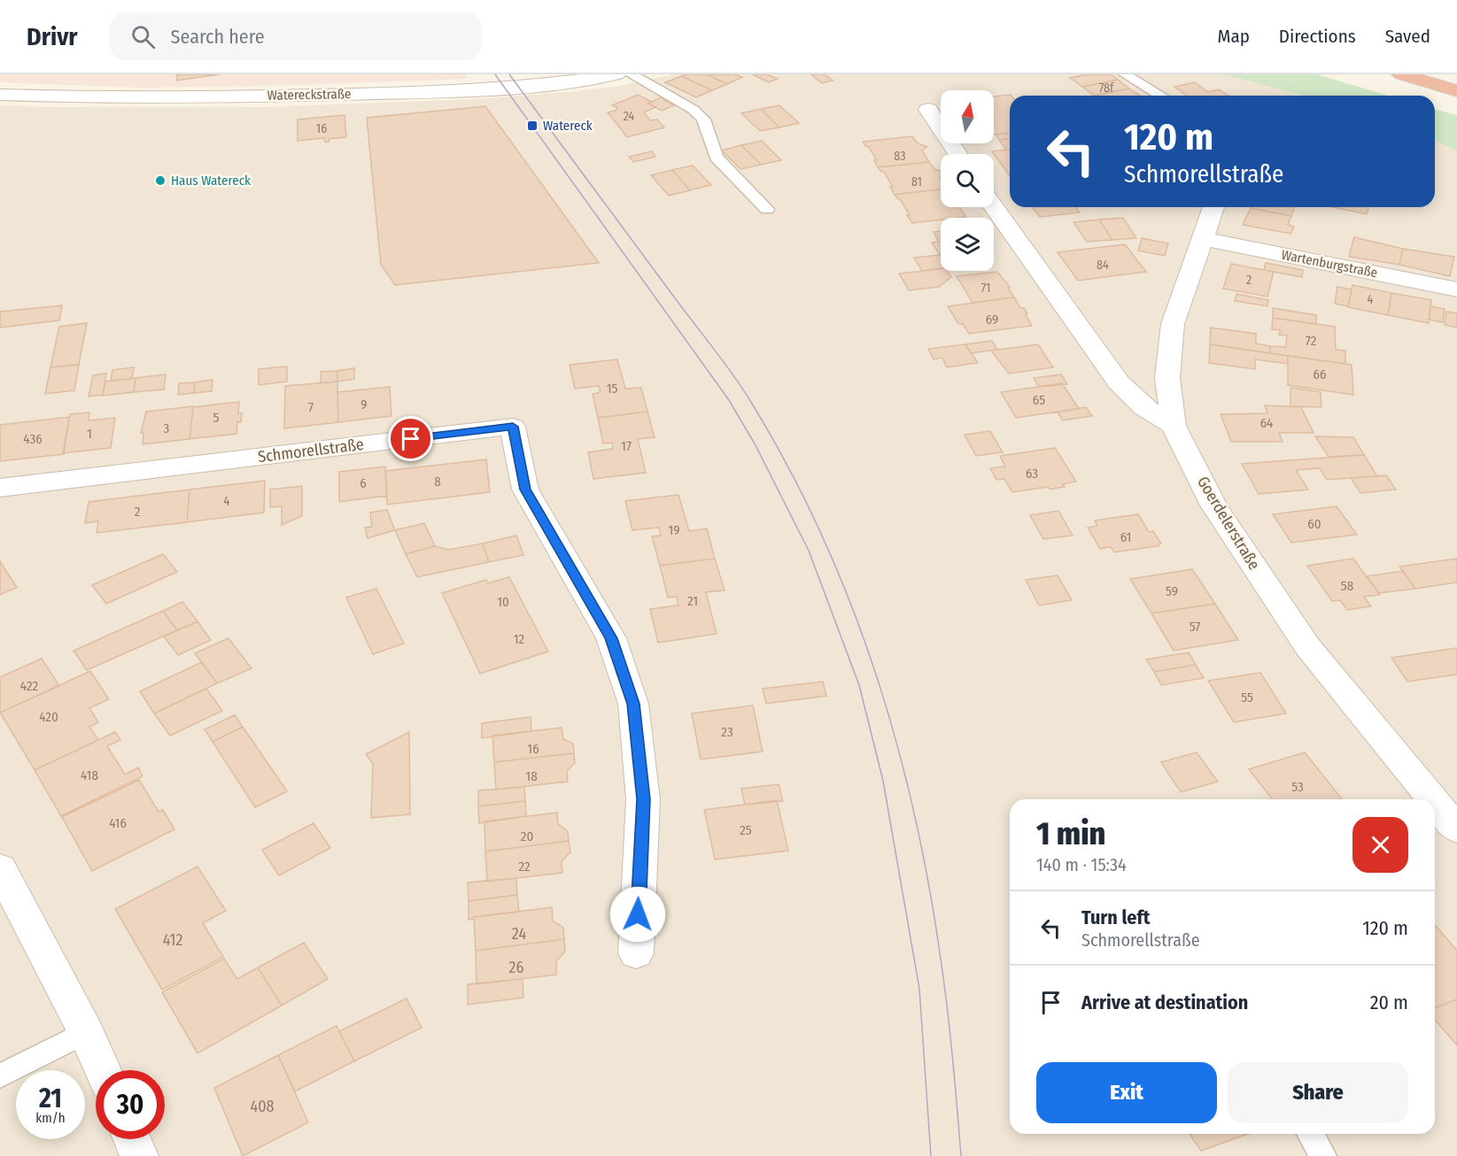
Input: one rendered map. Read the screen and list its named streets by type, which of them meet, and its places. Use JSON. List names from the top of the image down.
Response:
{
  "streets": {
    "street": [
      "Watereckstraße",
      "Wartenburgstraße",
      "Schmorellstraße",
      "Goerdelerstraße"
    ]
  },
  "places": {
    "transit": ["Watereck"],
    "other": ["Haus Watereck"]
  },
  "house_numbers": [
    "78f",
    "24",
    "16",
    "83",
    "81",
    "84",
    "2",
    "71",
    "4",
    "69",
    "72",
    "66",
    "15",
    "65",
    "9",
    "7",
    "5",
    "64",
    "3",
    "1",
    "436",
    "17",
    "63",
    "8",
    "6",
    "4",
    "2",
    "60",
    "19",
    "61",
    "58",
    "59",
    "21",
    "10",
    "57",
    "12",
    "422",
    "55",
    "420",
    "23",
    "16",
    "418",
    "18",
    "53",
    "416",
    "25",
    "20",
    "22",
    "24",
    "412",
    "26",
    "408"
  ],
  "north": "top",
  "page": {
    "header": "Drivr",
    "search": "Search here",
    "nav": ["Map", "Directions", "Saved"],
    "turn": ["120 m", "Schmorellstraße"],
    "heading": ["1 min", "140 m · 15:34"],
    "list": [
      {
        "name": "Turn left",
        "note": "Schmorellstraße",
        "value": "120 m"
      },
      {
        "name": "Arrive at destination",
        "value": "20 m"
      }
    ],
    "buttons": ["Exit", "Share"],
    "speed": "21 km/h",
    "limit": "30"
  }
}
